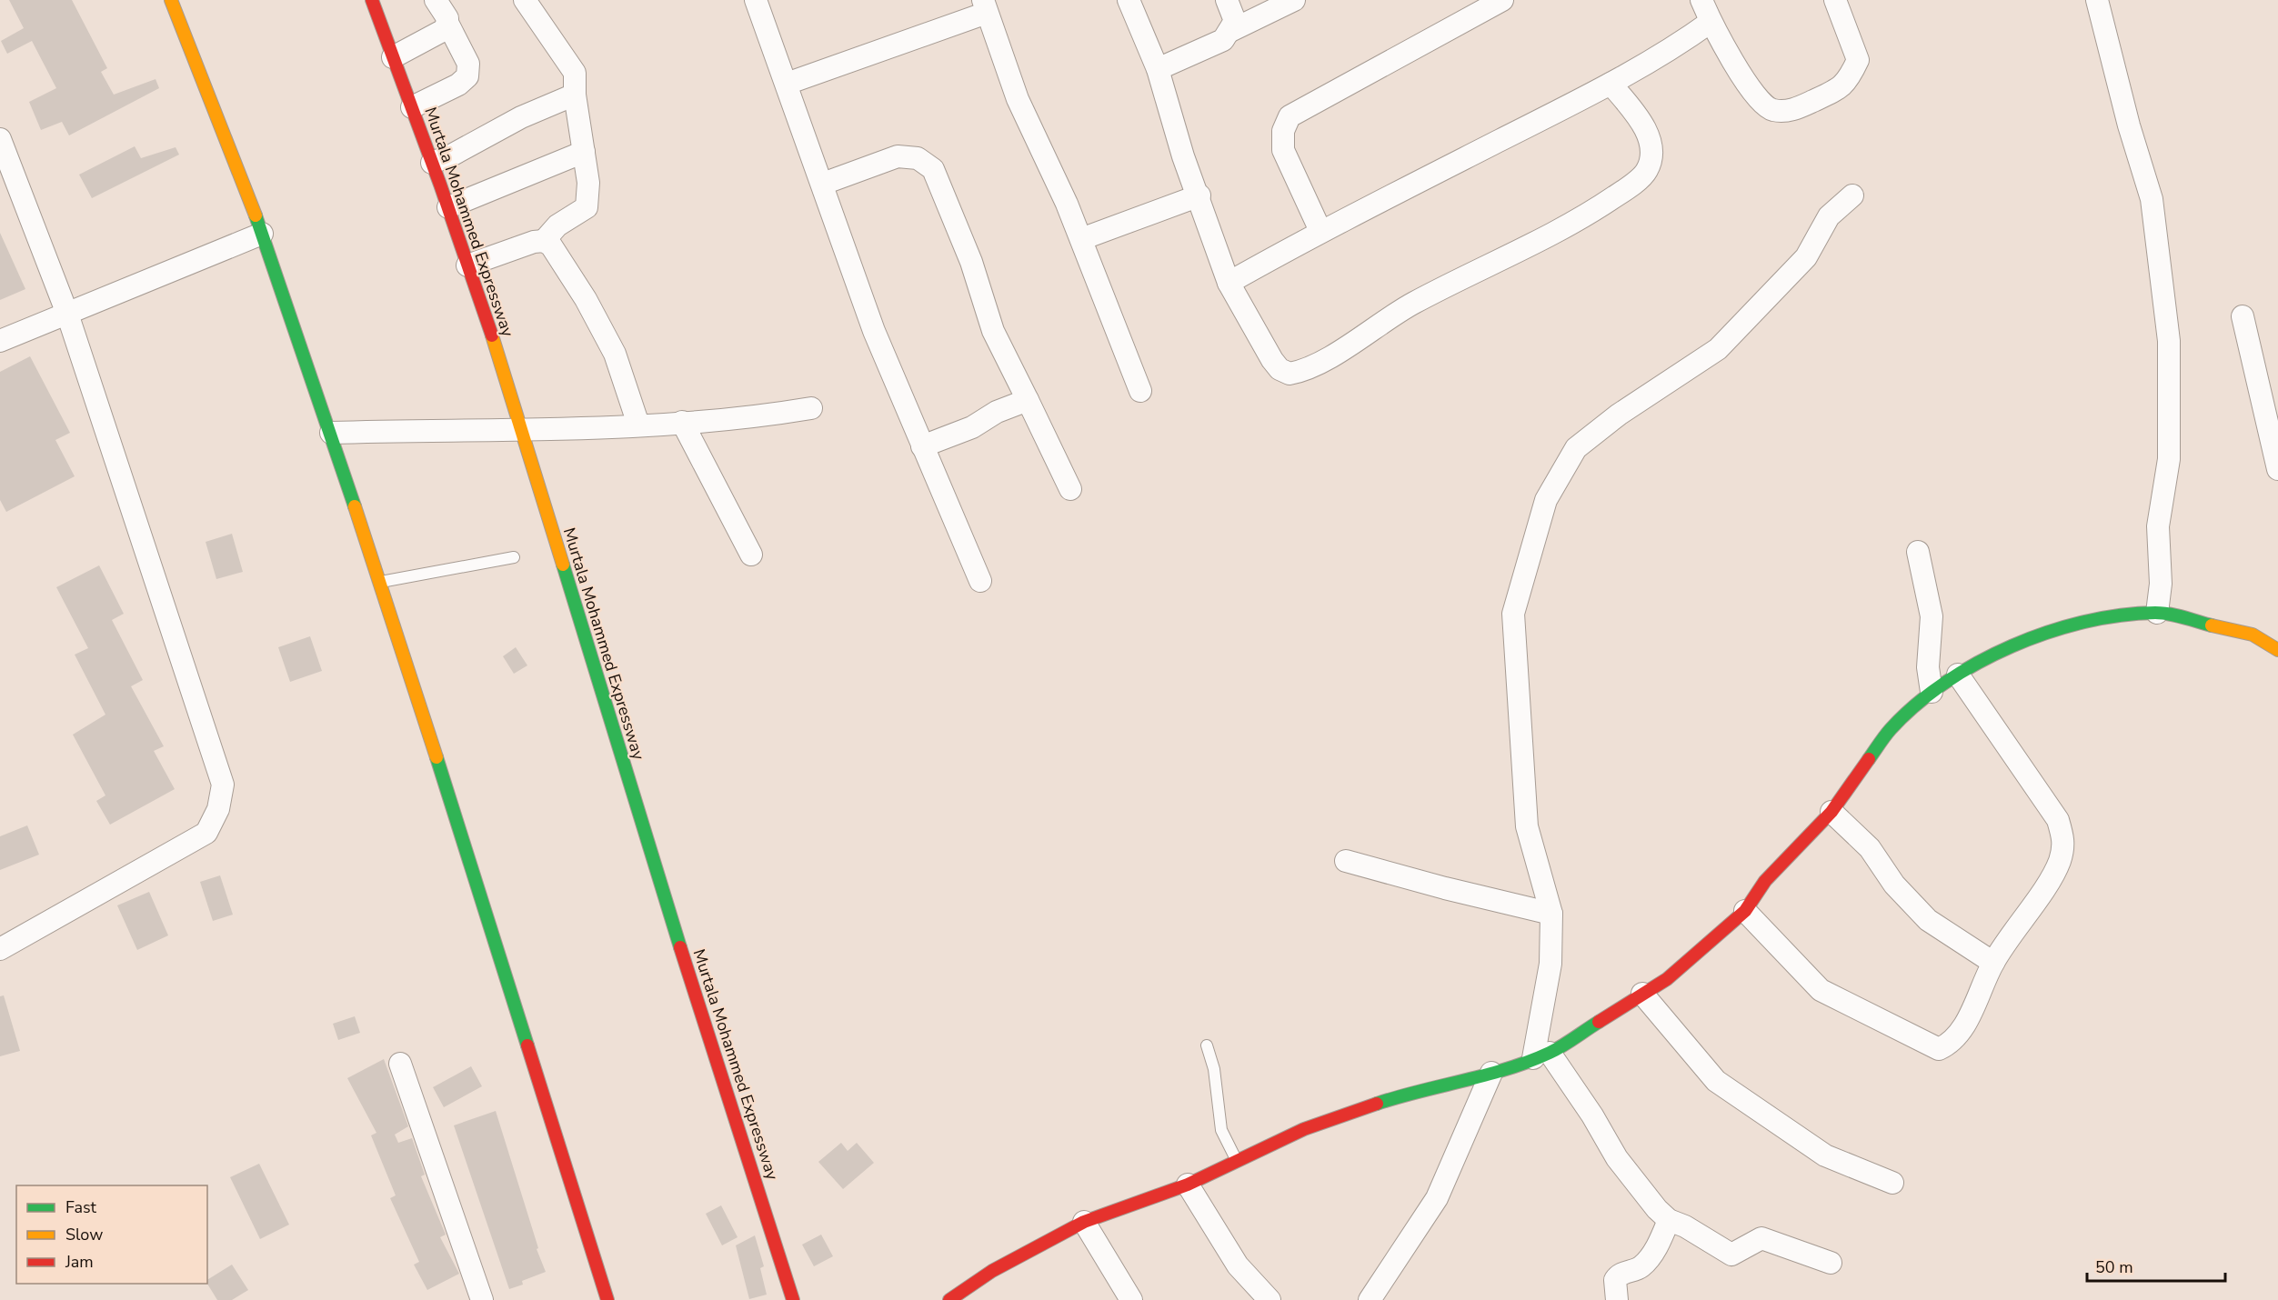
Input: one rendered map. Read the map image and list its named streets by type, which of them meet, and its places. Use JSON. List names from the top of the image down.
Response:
{
  "streets": {
    "main road": ["Murtala Mohammed Expressway"]
  },
  "legend": ["Fast", "Slow", "Jam"],
  "scale_bar": "50 m"
}
